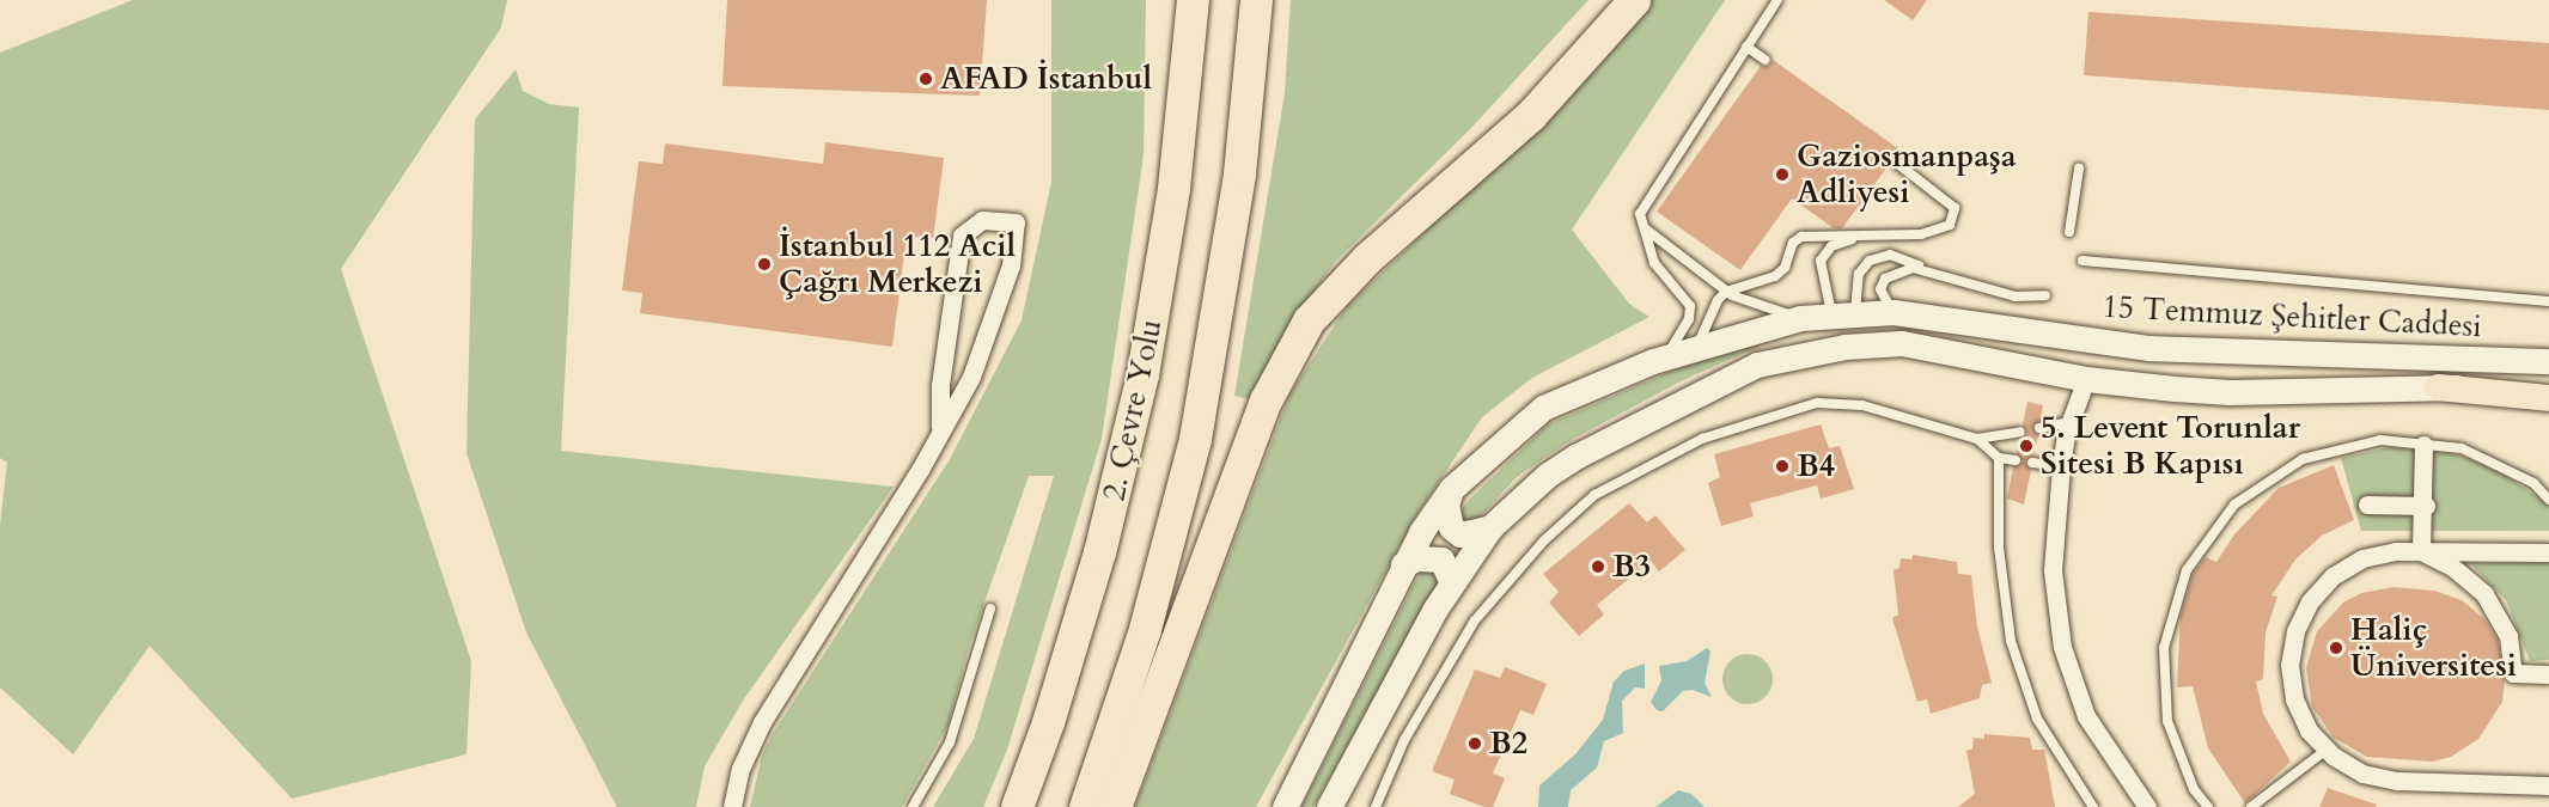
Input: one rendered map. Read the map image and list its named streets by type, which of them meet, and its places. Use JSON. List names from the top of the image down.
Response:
{
  "streets": {
    "highway": ["2. Çevre Yolu"],
    "main road": ["15 Temmuz Şehitler Caddesi"]
  },
  "places": [
    "AFAD İstanbul",
    "Gaziosmanpaşa Adliyesi",
    "İstanbul 112 Acil Çağrı Merkezi",
    "5. Levent Torunlar Sitesi B Kapısı",
    "B4",
    "B3",
    "Haliç Üniversitesi",
    "B2"
  ]
}
